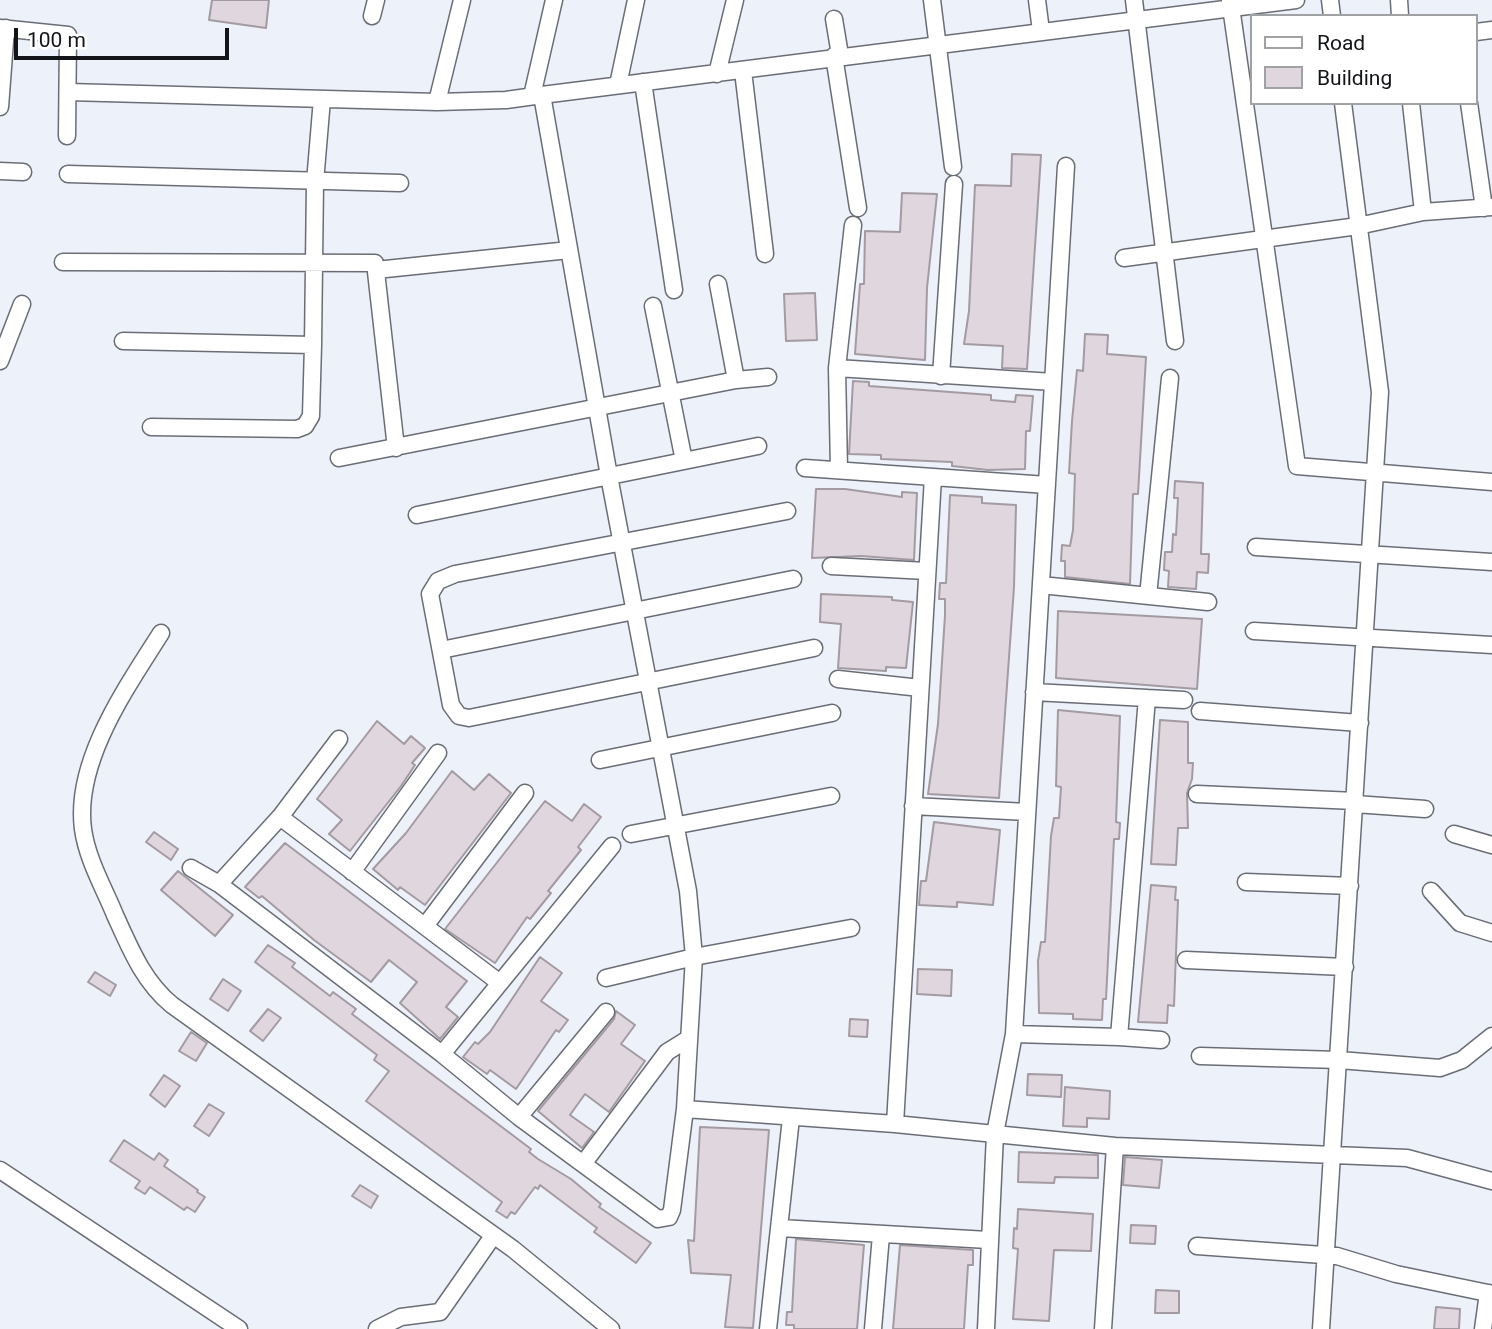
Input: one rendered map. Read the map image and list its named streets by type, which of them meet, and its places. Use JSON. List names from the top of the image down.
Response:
{
  "legend": ["Road", "Building"],
  "scale_bar": "100 m"
}
